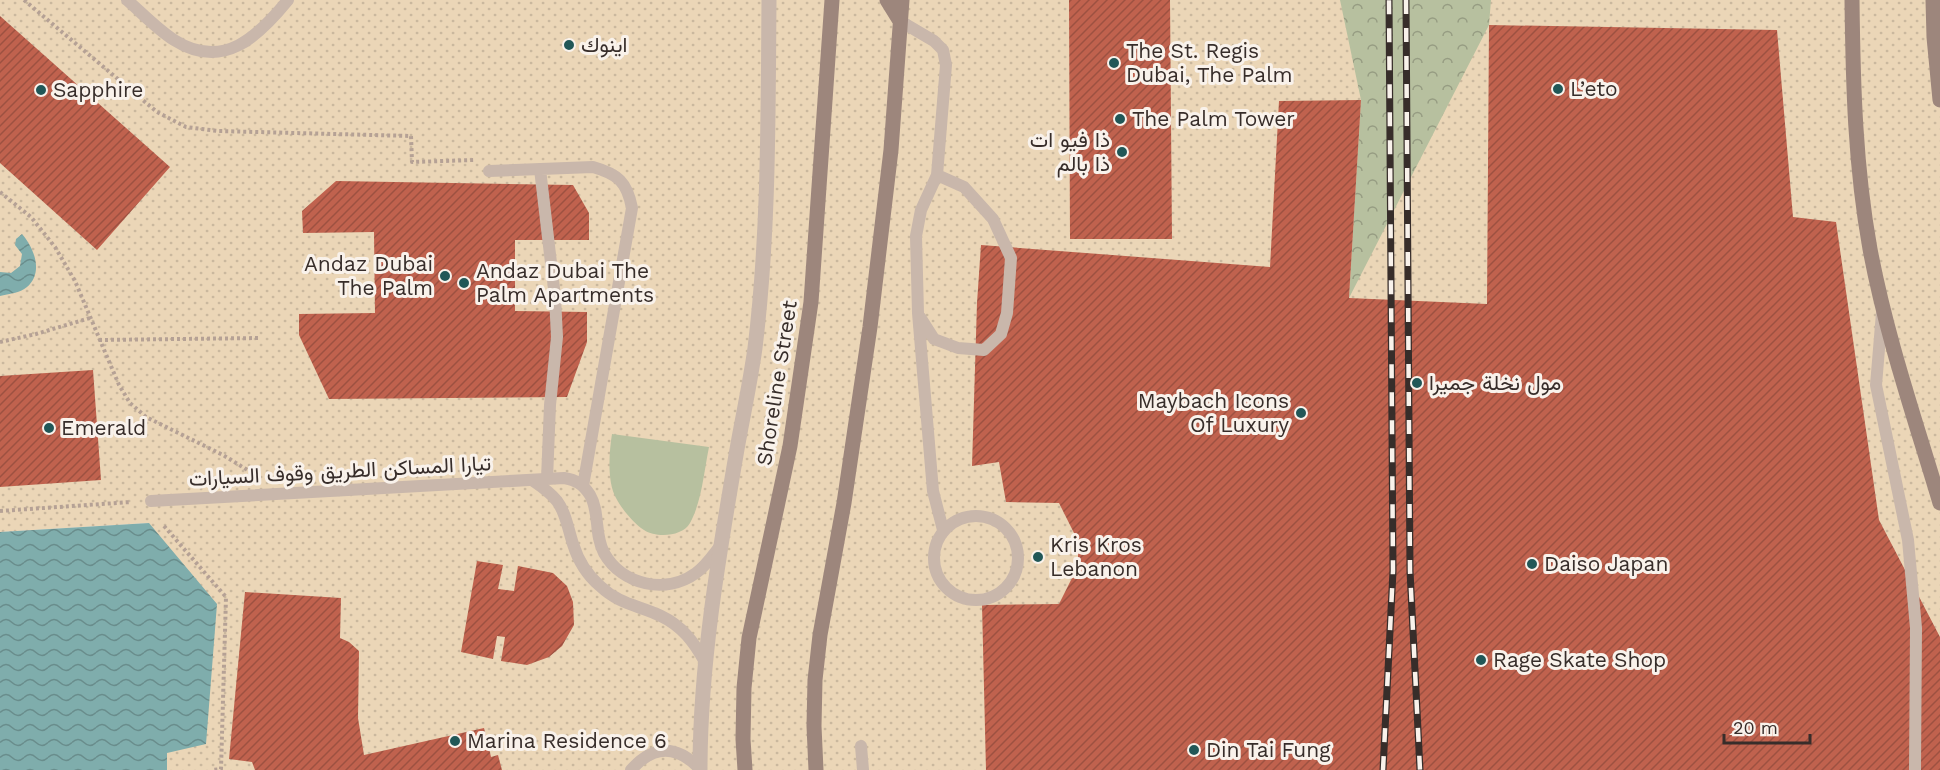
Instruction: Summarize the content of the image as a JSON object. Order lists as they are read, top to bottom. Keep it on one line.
{"streets":{"main road":["Shoreline Street"],"lane":["تيارا المساكن الطريق وقوف السيارات"]},"places":["اينوك","The St. Regis Dubai, The Palm","L’eto","Sapphire","The Palm Tower","ذا فيو ات ذا بالم","Andaz Dubai The Palm","Andaz Dubai The Palm Apartments","مول نخلة جميرا","Maybach Icons Of Luxury","Emerald","Kris Kros Lebanon","Daiso Japan","Rage Skate Shop","Marina Residence 6","Din Tai Fung"],"scale_bar":"20 m"}
